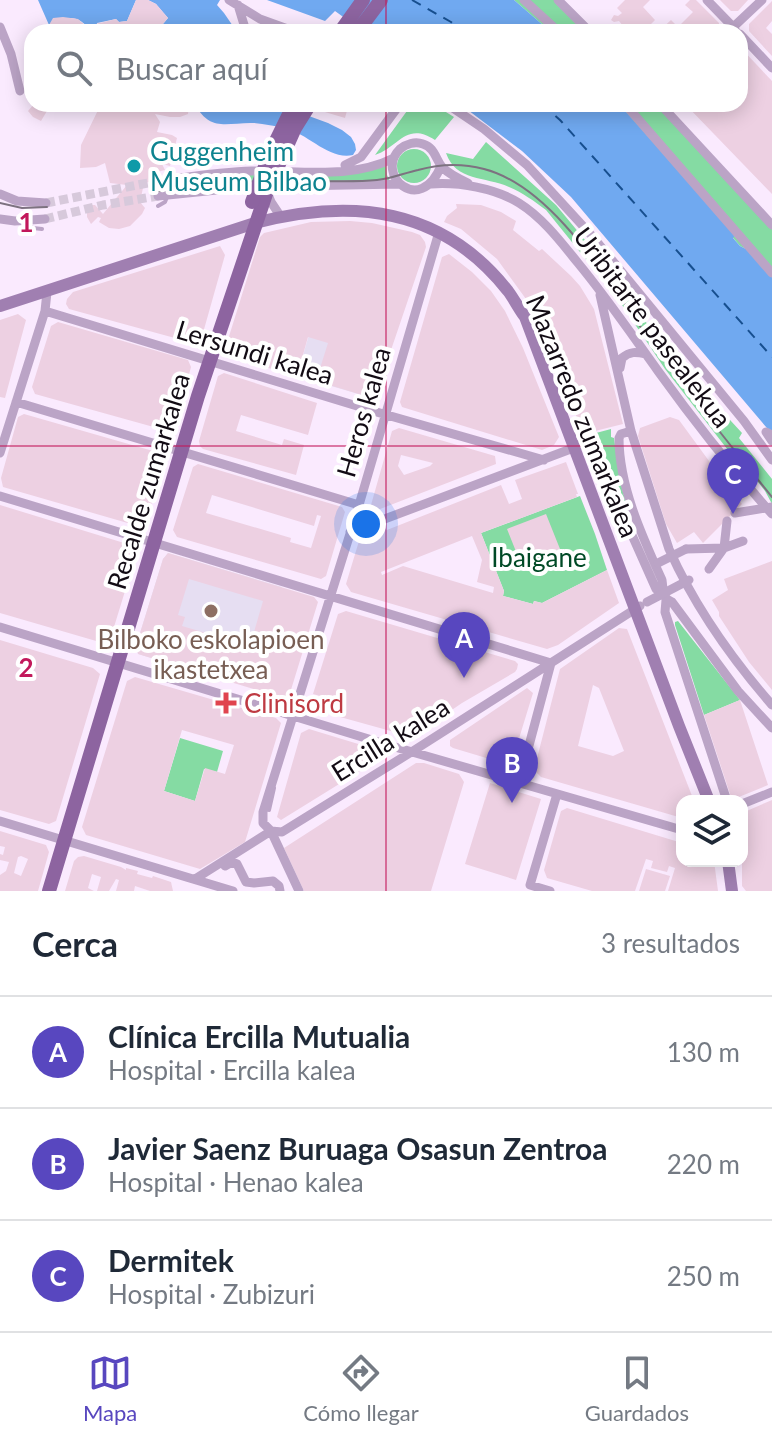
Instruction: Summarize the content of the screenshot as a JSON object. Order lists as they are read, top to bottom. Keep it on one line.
{"streets":{"main road":["Mazarredo zumarkalea","Recalde zumarkalea"],"street":["Uribitarte pasealekua","Lersundi kalea","Heros kalea","Ercilla kalea"]},"crossings":[["Lersundi kalea","Heros kalea"],["Lersundi kalea","Recalde zumarkalea"],["Heros kalea","Mazarredo zumarkalea"],["Heros kalea","Ercilla kalea"],["Mazarredo zumarkalea","Recalde zumarkalea"],["Mazarredo zumarkalea","Ercilla kalea"]],"parks":["Ibaigane"],"places":{"other":["Guggenheim Museum Bilbao","Bilboko eskolapioen ikastetxea"],"health":["Clinisord"]},"page":{"search":"Buscar aquí","pins":["C","A","B"],"heading":["Cerca","3 resultados"],"list":[{"mark":"A","name":"Clínica Ercilla Mutualia","note":"Hospital · Ercilla kalea","value":"130 m"},{"mark":"B","name":"Javier Saenz Buruaga Osasun Zentroa","note":"Hospital · Henao kalea","value":"220 m"},{"mark":"C","name":"Dermitek","note":"Hospital · Zubizuri","value":"250 m"}],"nav":["Mapa","Cómo llegar","Guardados"]},"grid":{"rows":["1","2"]}}
